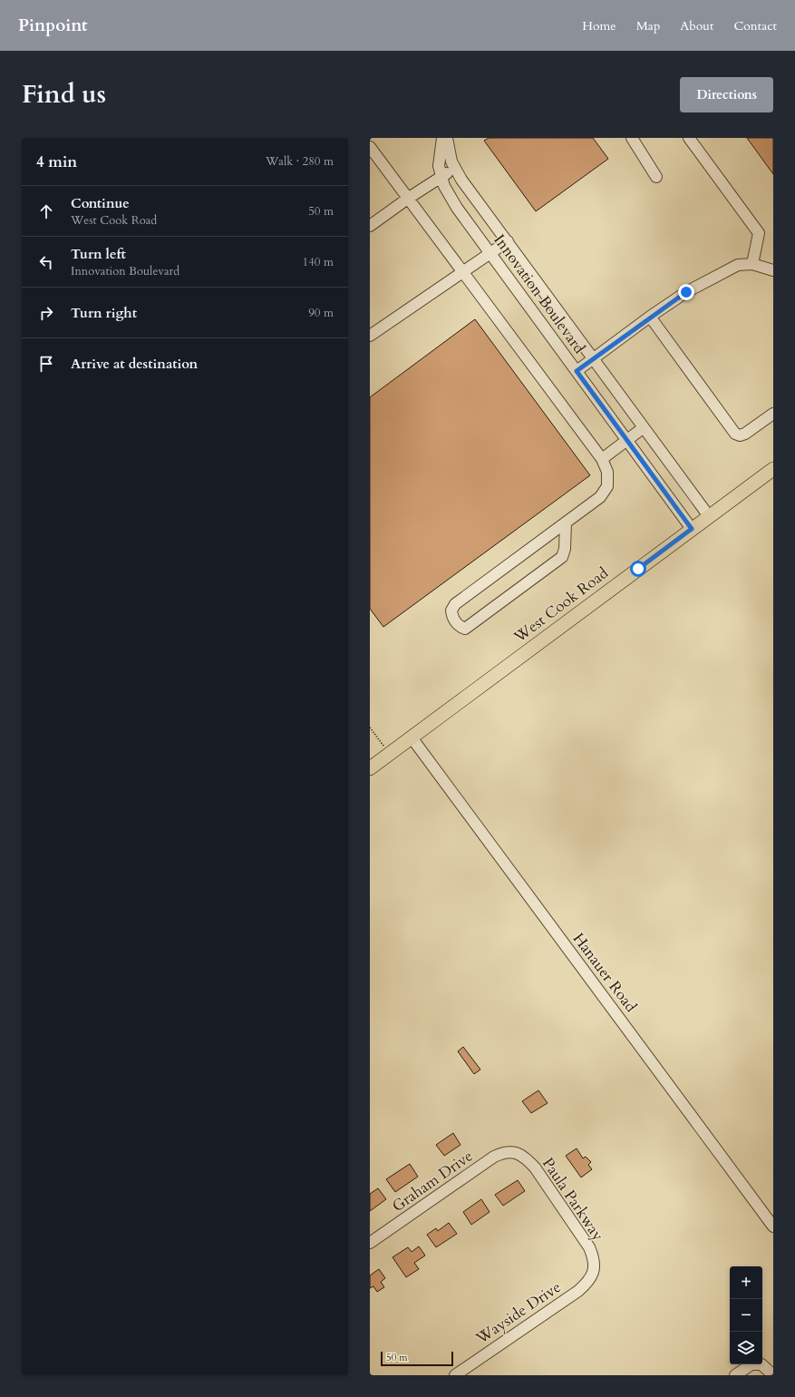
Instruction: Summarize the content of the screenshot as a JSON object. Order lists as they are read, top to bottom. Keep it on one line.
{"streets":{"main road":["West Cook Road"],"street":["Innovation Boulevard","Hanauer Road","Graham Drive","Paula Parkway","Wayside Drive"]},"crossings":[["Innovation Boulevard","West Cook Road"],["West Cook Road","Hanauer Road"],["Graham Drive","Paula Parkway"],["Paula Parkway","Wayside Drive"]],"scale_bar":"50 m","page":{"header":"Pinpoint","nav":["Home","Map","About","Contact"],"title":"Find us","buttons":"Directions","heading":["4 min","Walk · 280 m"],"list":[["Continue","West Cook Road","50 m"],["Turn left","Innovation Boulevard","140 m"],["Turn right","90 m"],"Arrive at destination"],"map_buttons":["+","−"],"scale":"50 m"}}
